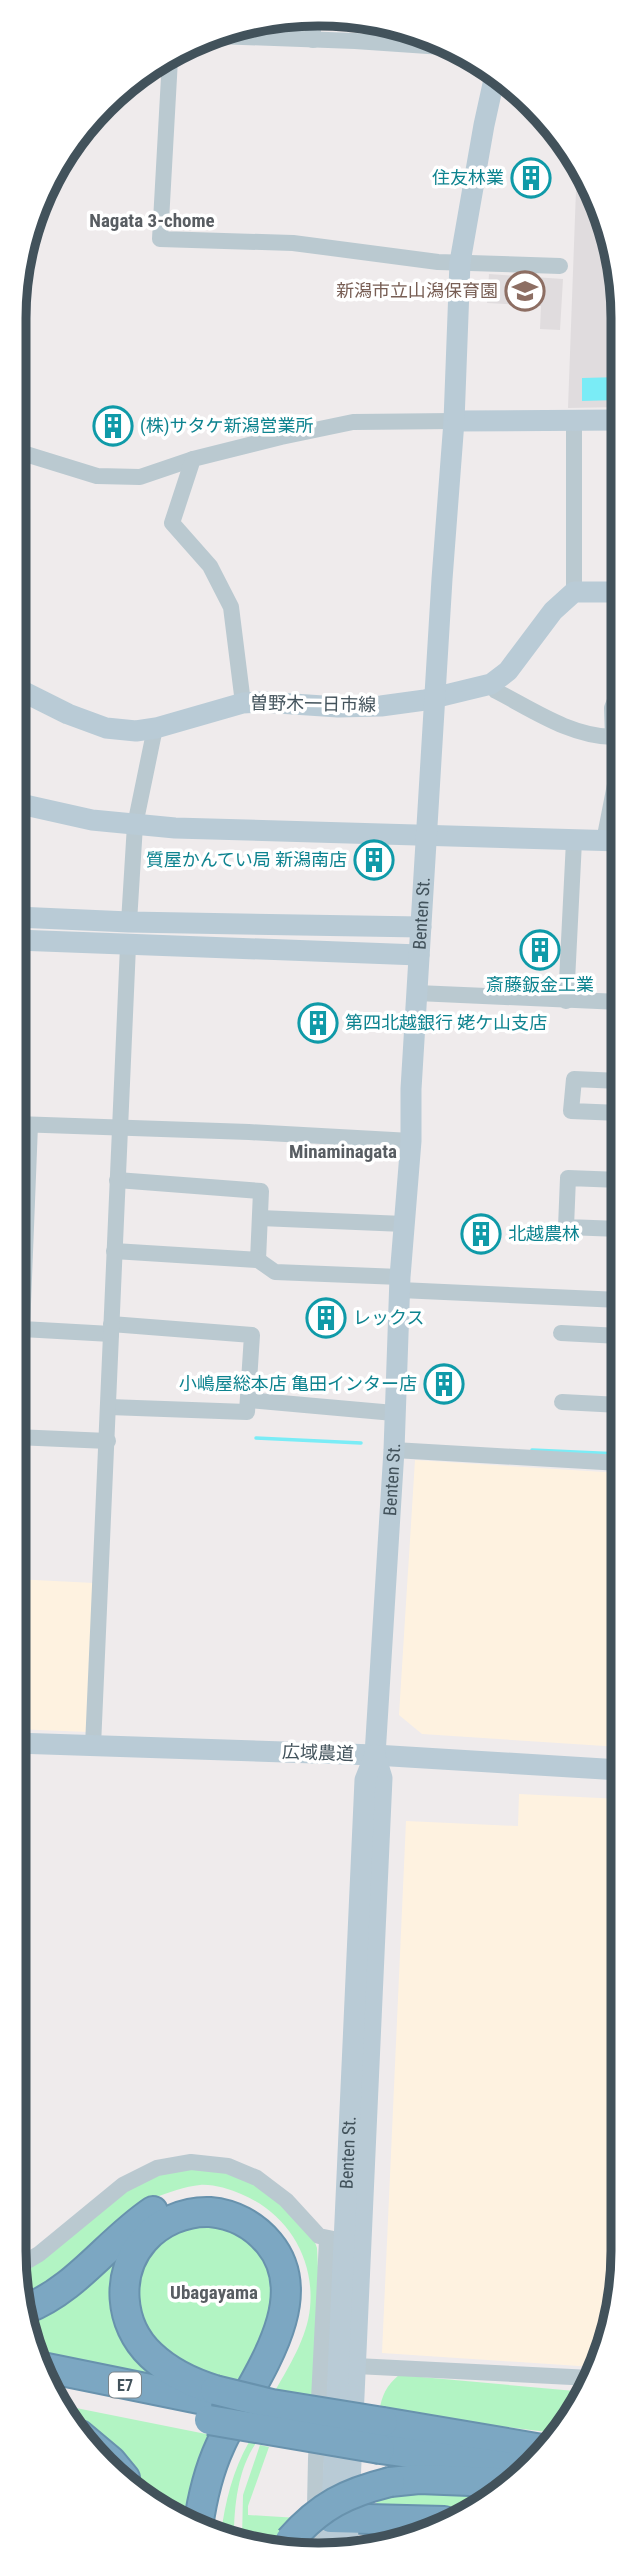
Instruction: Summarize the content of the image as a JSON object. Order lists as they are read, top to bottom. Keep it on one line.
{"streets":{"highway":["E7"],"street":["曽野木一日市線","Benten St.","広域農道"]},"crossings":[["曽野木一日市線","Benten St."],["Benten St.","広域農道"]],"districts":["Nagata 3-chome","Minaminagata","Ubagayama"],"places":{"building":["住友林業","(株)サタケ新潟営業所","質屋かんてい局 新潟南店","斎藤鈑金工業","第四北越銀行 姥ケ山支店","北越農林","レックス","小嶋屋総本店 亀田インター店"],"school or university":["新潟市立山潟保育園"]}}
